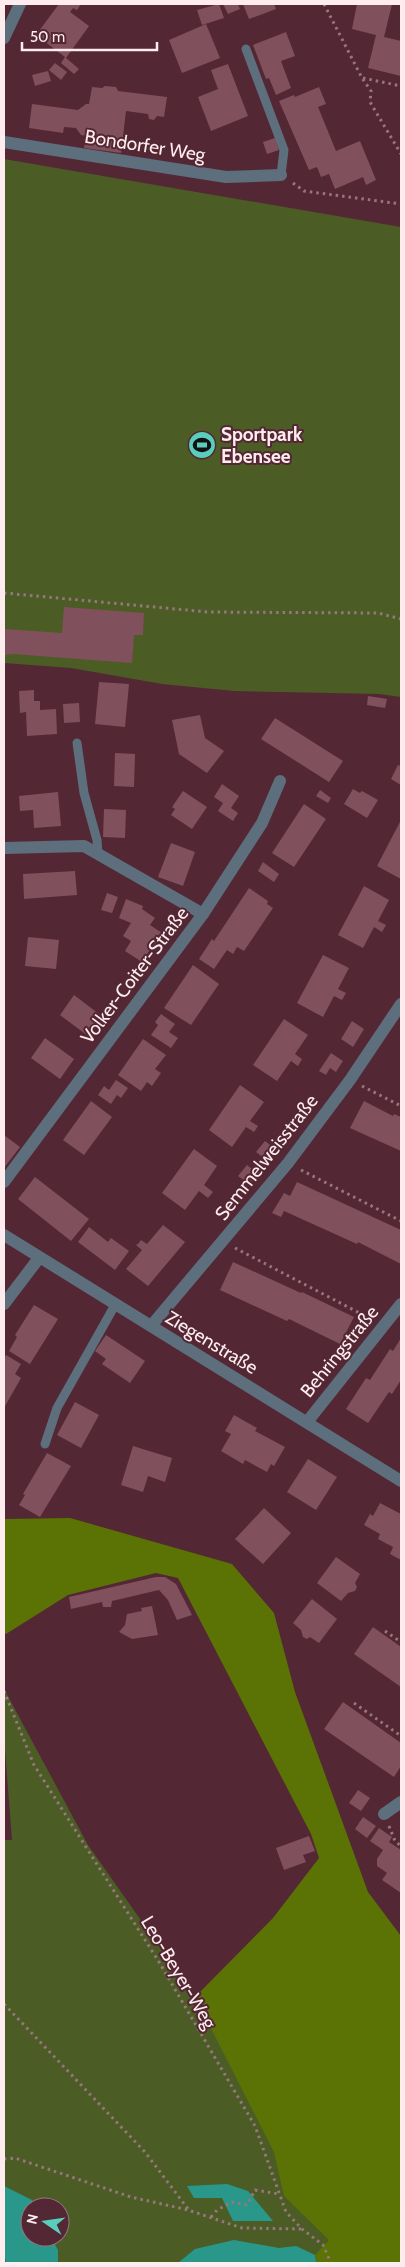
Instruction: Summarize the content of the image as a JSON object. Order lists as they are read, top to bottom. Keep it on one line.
{"streets":{"street":["Bondorfer Weg","Volker-Coiter-Straße","Semmelweisstraße","Ziegenstraße","Behringstraße"],"path":["Leo-Beyer-Weg"]},"crossings":[["Semmelweisstraße","Ziegenstraße"],["Ziegenstraße","Behringstraße"]],"places":{"sports":["Sportpark Ebensee"]},"scale_bar":"50 m","north":"left"}
